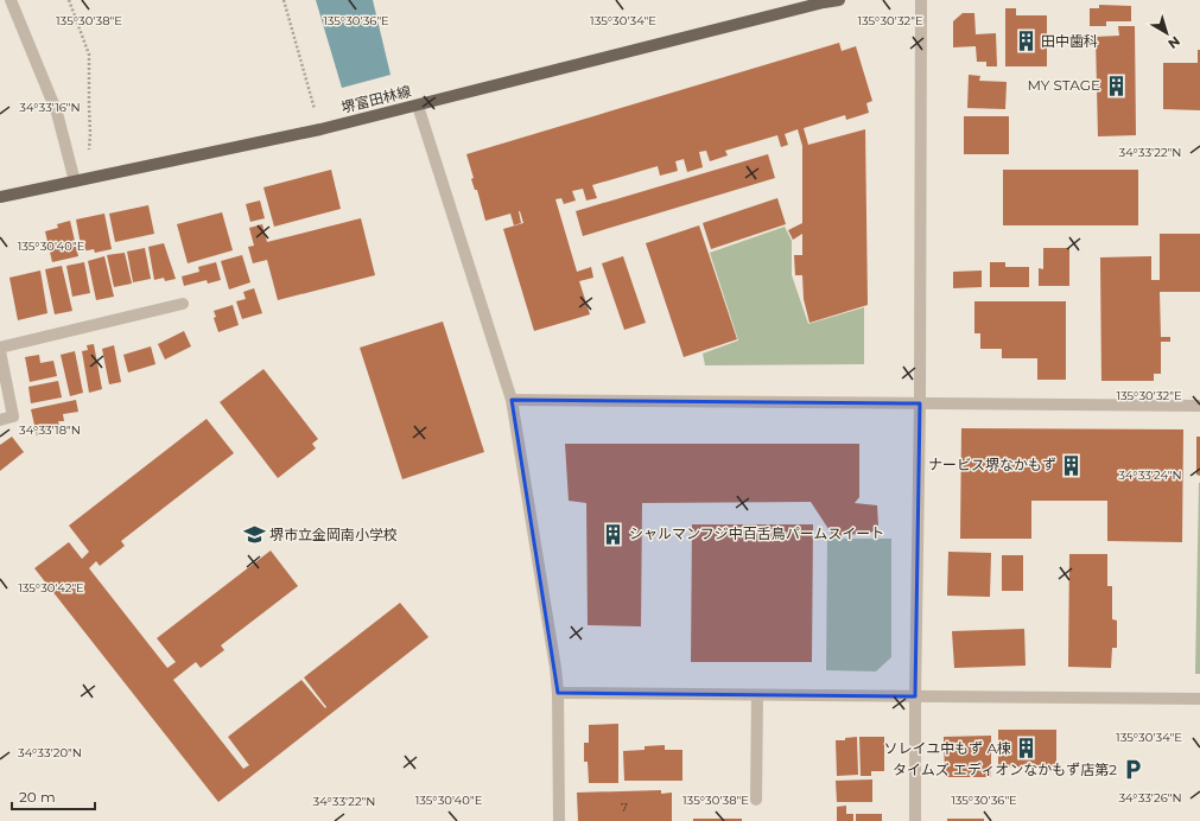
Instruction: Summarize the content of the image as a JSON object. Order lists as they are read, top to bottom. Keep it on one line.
{"streets":{"main road":["堺富田林線"]},"places":{"building":["田中歯科","MY STAGE","ナービス堺なかもず","シャルマンフジ中百舌鳥パームスイート","ソレイユ中もず A棟"],"school or university":["堺市立金岡南小学校"],"parking":["タイムズ エディオンなかもず店第2"]},"house_numbers":["7"],"scale_bar":"20 m","north":"bottom right","coordinates":["135°30'38\"E","135°30'36\"E","135°30'34\"E","135°30'32\"E","34°33'16\"N","34°33'22\"N","135°30'40\"E","34°33'18\"N","34°33'24\"N","135°30'42\"E","34°33'20\"N","34°33'26\"N"]}
